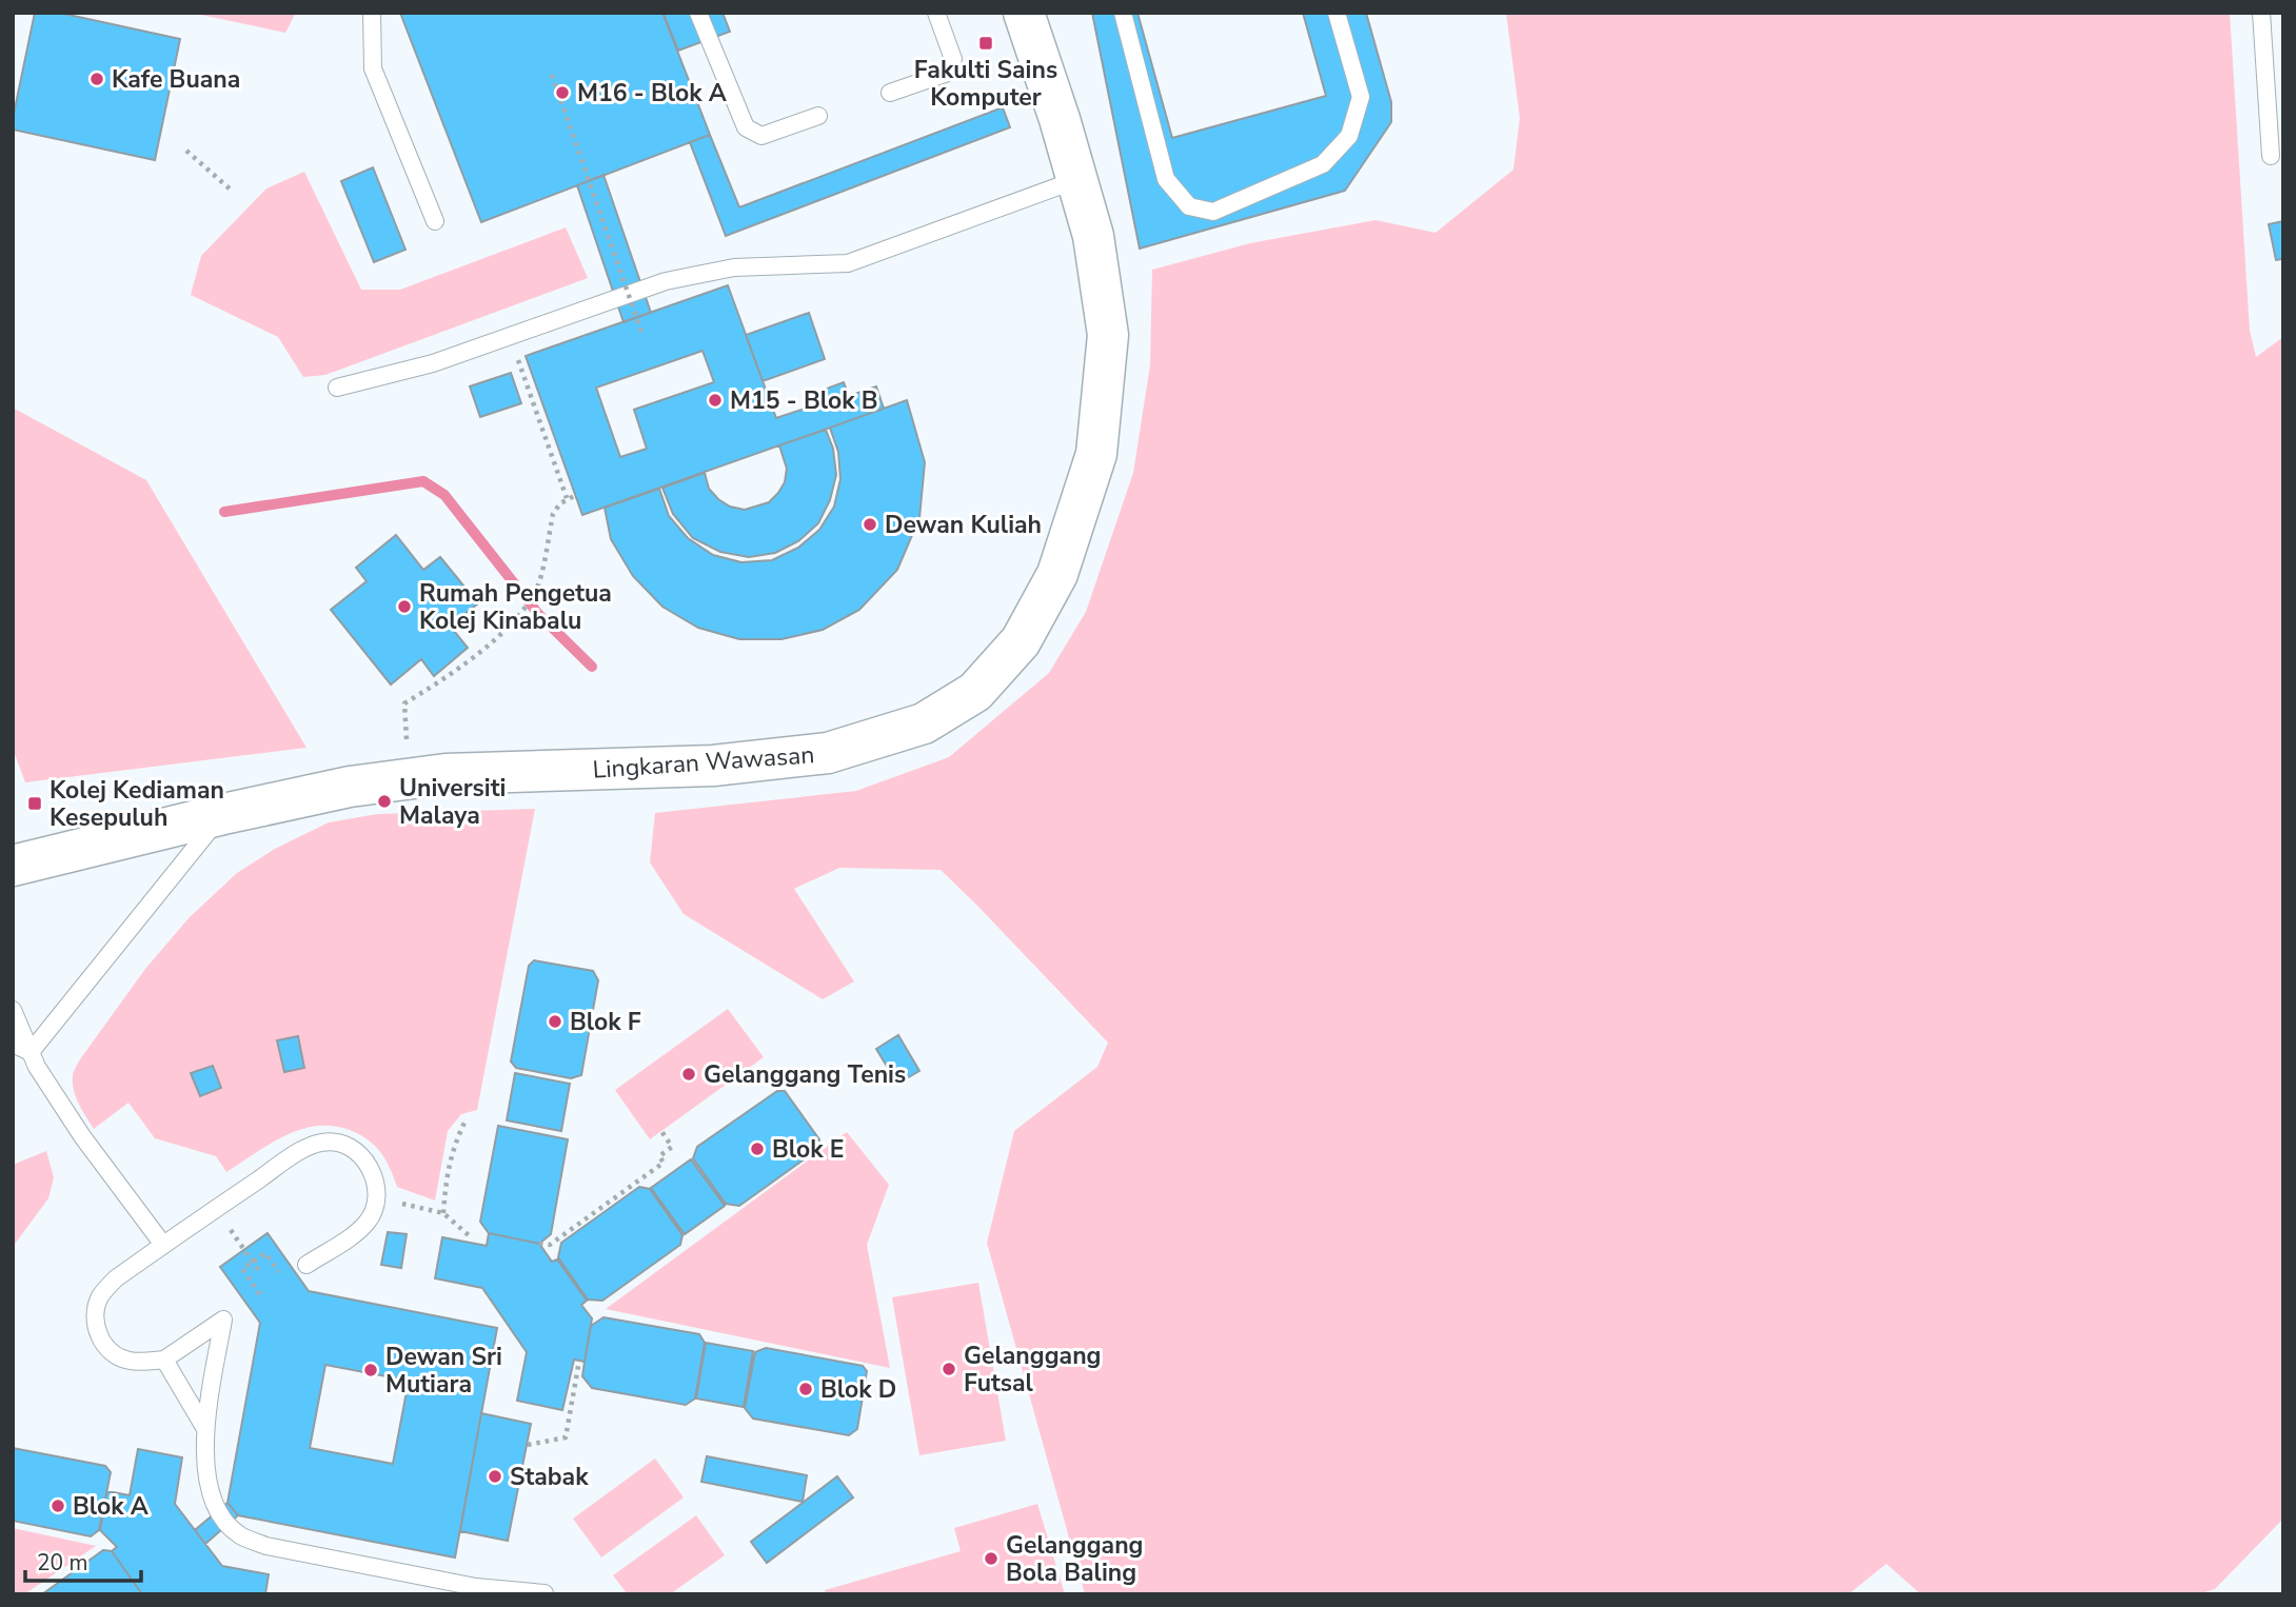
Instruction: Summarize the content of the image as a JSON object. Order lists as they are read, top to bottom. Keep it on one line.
{"streets":{"street":["Lingkaran Wawasan"]},"places":{"transit":["Fakulti Sains Komputer","Kolej Kediaman Kesepuluh"],"other":["Kafe Buana","M16 - Blok A","M15 - Blok B","Dewan Kuliah","Rumah Pengetua Kolej Kinabalu","Universiti Malaya","Blok F","Gelanggang Tenis","Blok E","Gelanggang Futsal","Dewan Sri Mutiara","Blok D","Stabak","Blok A","Gelanggang Bola Baling"]},"scale_bar":"20 m"}
